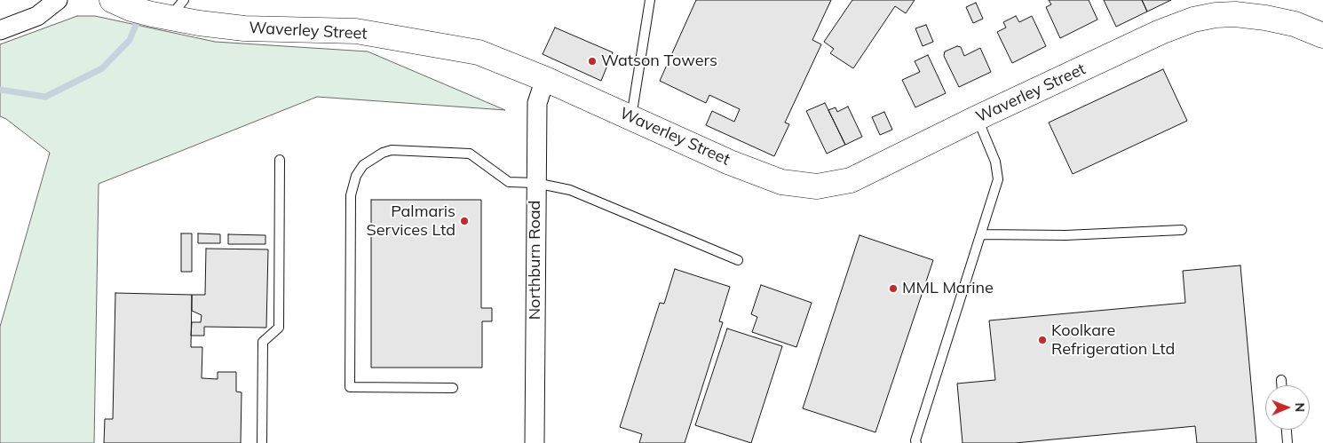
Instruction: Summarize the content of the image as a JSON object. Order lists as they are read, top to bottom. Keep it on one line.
{"streets":{"main road":["Waverley Street"],"street":["Northburn Road"]},"crossings":[["Waverley Street","Northburn Road"]],"places":["Watson Towers","Palmaris Services Ltd","MML Marine","Koolkare Refrigeration Ltd"],"north":"right"}
